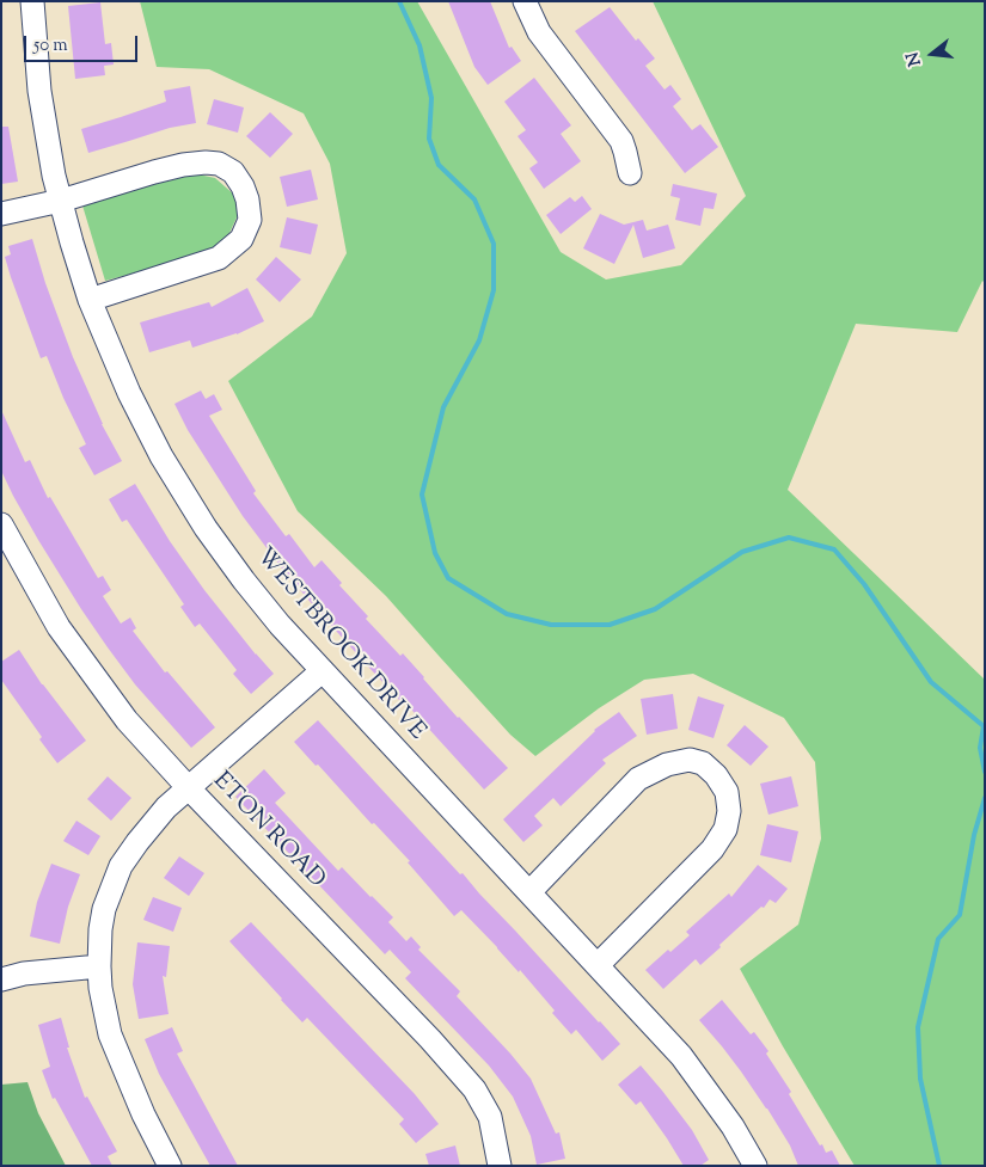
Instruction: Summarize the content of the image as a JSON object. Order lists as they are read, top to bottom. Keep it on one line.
{"streets":{"street":["WESTBROOK DRIVE","ETON ROAD"]},"scale_bar":"50 m","north":"left"}
